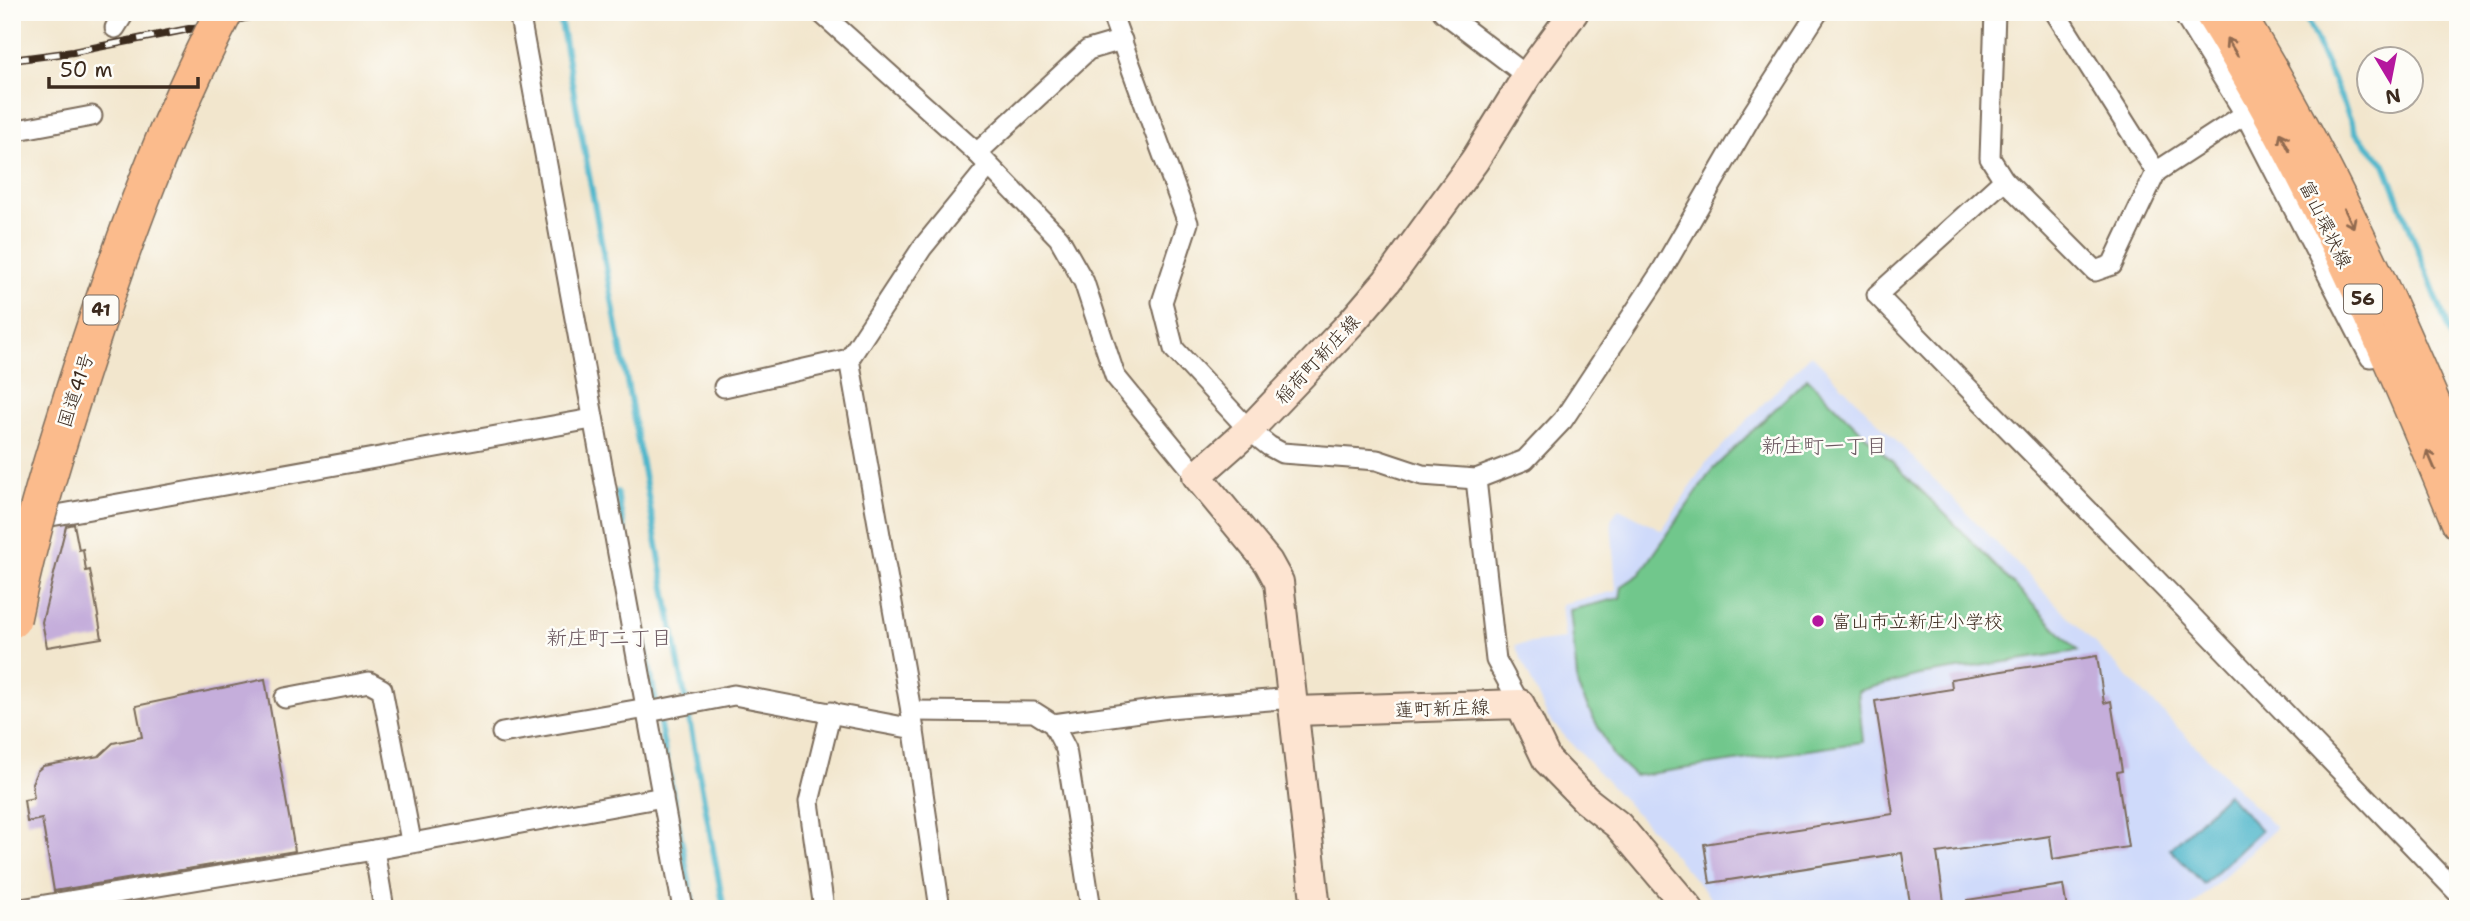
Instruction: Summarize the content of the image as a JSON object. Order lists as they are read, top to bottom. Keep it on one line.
{"streets":{"highway":["41","国道41号"],"main road":["富山環状線","56","稲荷町新庄線","蓮町新庄線"]},"districts":["新庄町一丁目","新庄町二丁目"],"places":["富山市立新庄小学校"],"scale_bar":"50 m","north":"bottom"}
